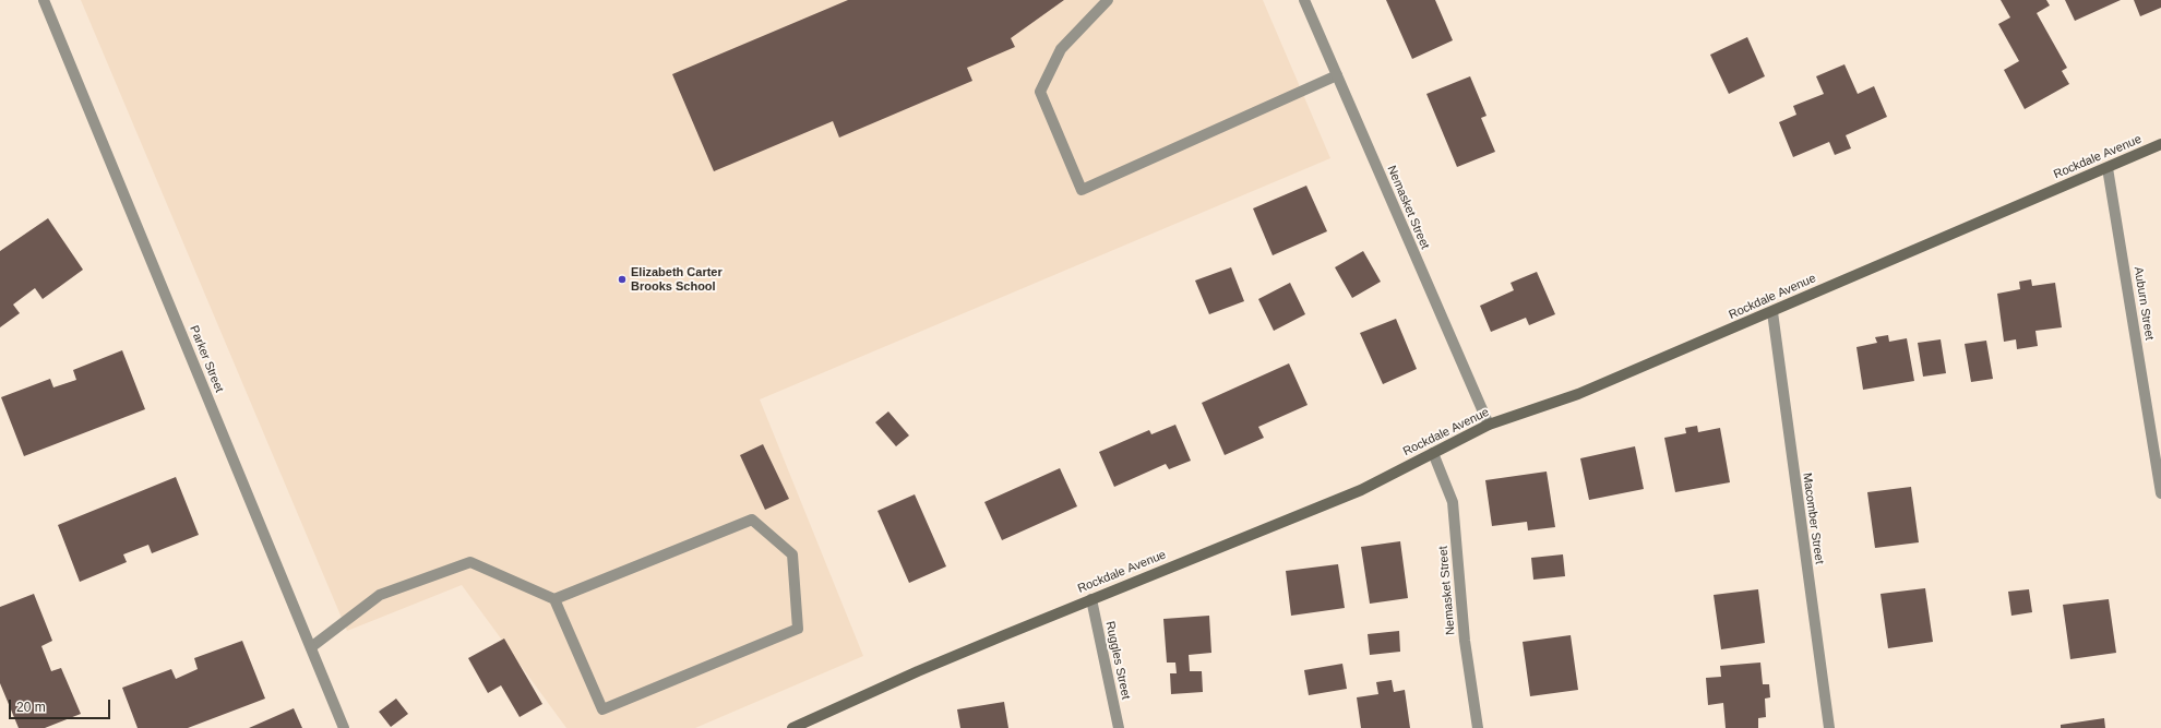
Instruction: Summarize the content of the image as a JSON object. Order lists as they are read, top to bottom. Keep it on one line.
{"streets":{"main road":["Rockdale Avenue"],"street":["Nemasket Street","Auburn Street","Parker Street","Macomber Street","Ruggles Street"]},"crossings":[["Rockdale Avenue","Nemasket Street"],["Rockdale Avenue","Auburn Street"],["Rockdale Avenue","Macomber Street"],["Rockdale Avenue","Ruggles Street"]],"places":["Elizabeth Carter Brooks School"],"scale_bar":"20 m"}
